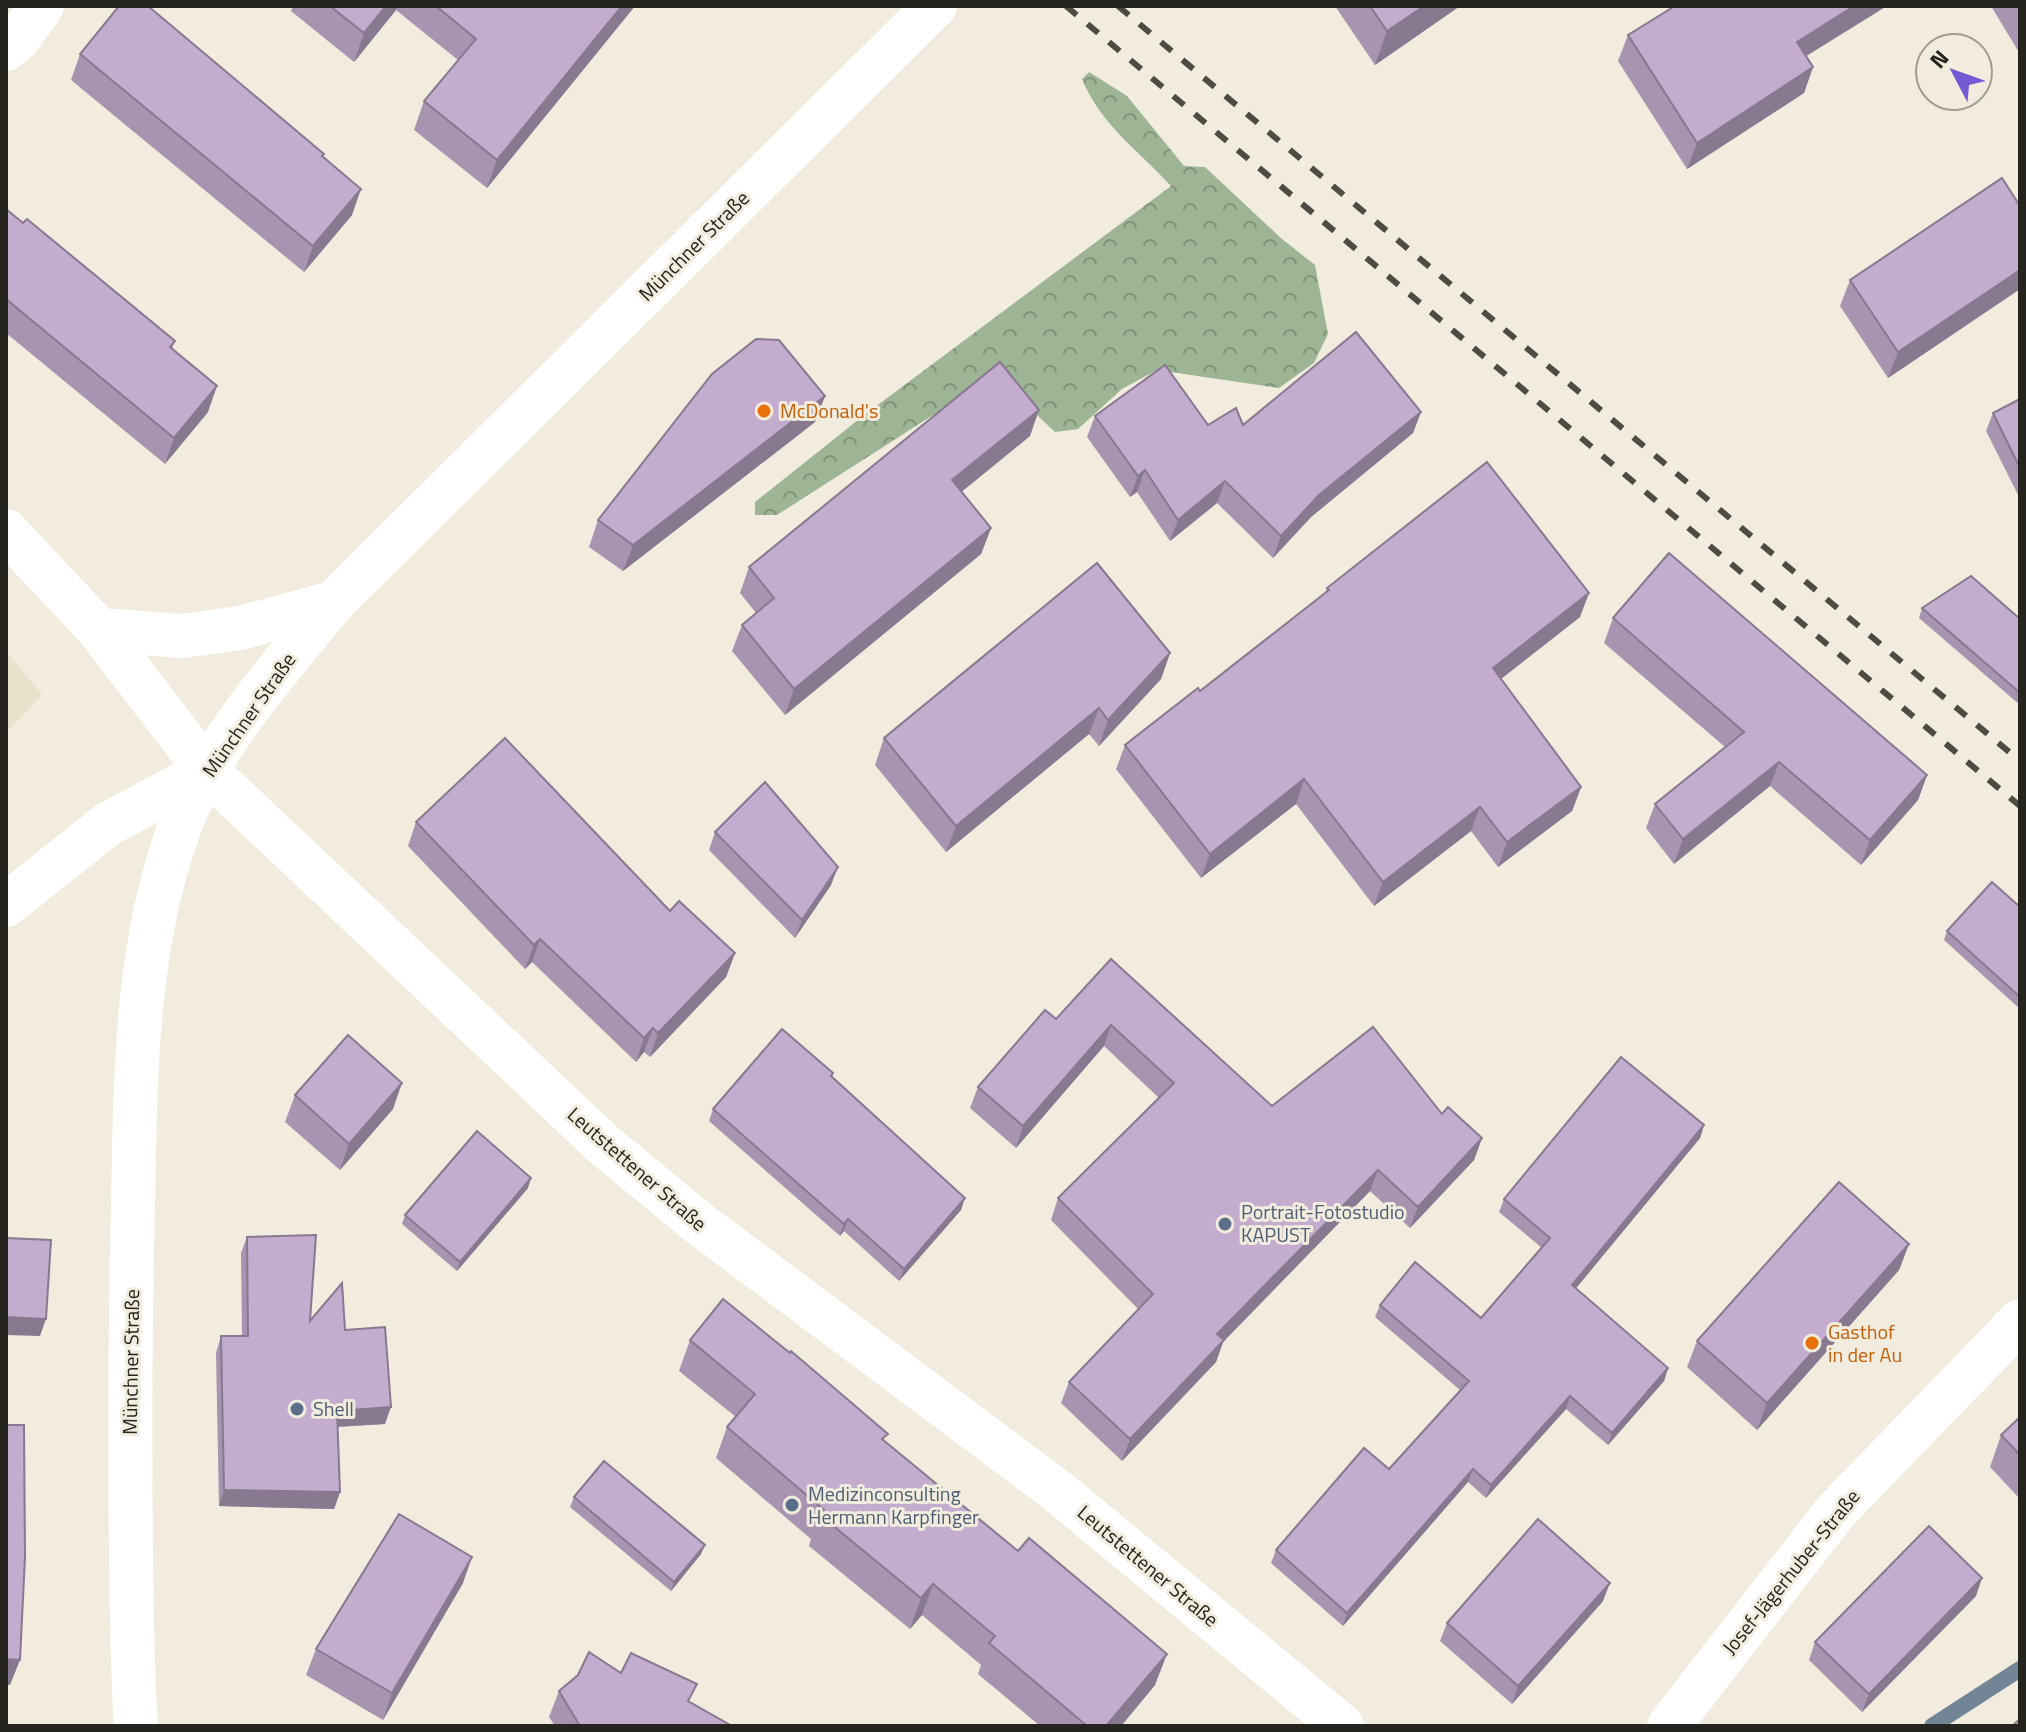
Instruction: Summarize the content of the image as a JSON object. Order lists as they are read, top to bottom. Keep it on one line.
{"streets":{"street":["Münchner Straße","Leutstettener Straße","Josef-Jägerhuber-Straße"]},"crossings":[["Münchner Straße","Leutstettener Straße"]],"places":["McDonald's","Portrait-Fotostudio KAPUST","Gasthof in der Au","Shell","Medizinconsulting Hermann Karpfinger"],"north":"top left"}
